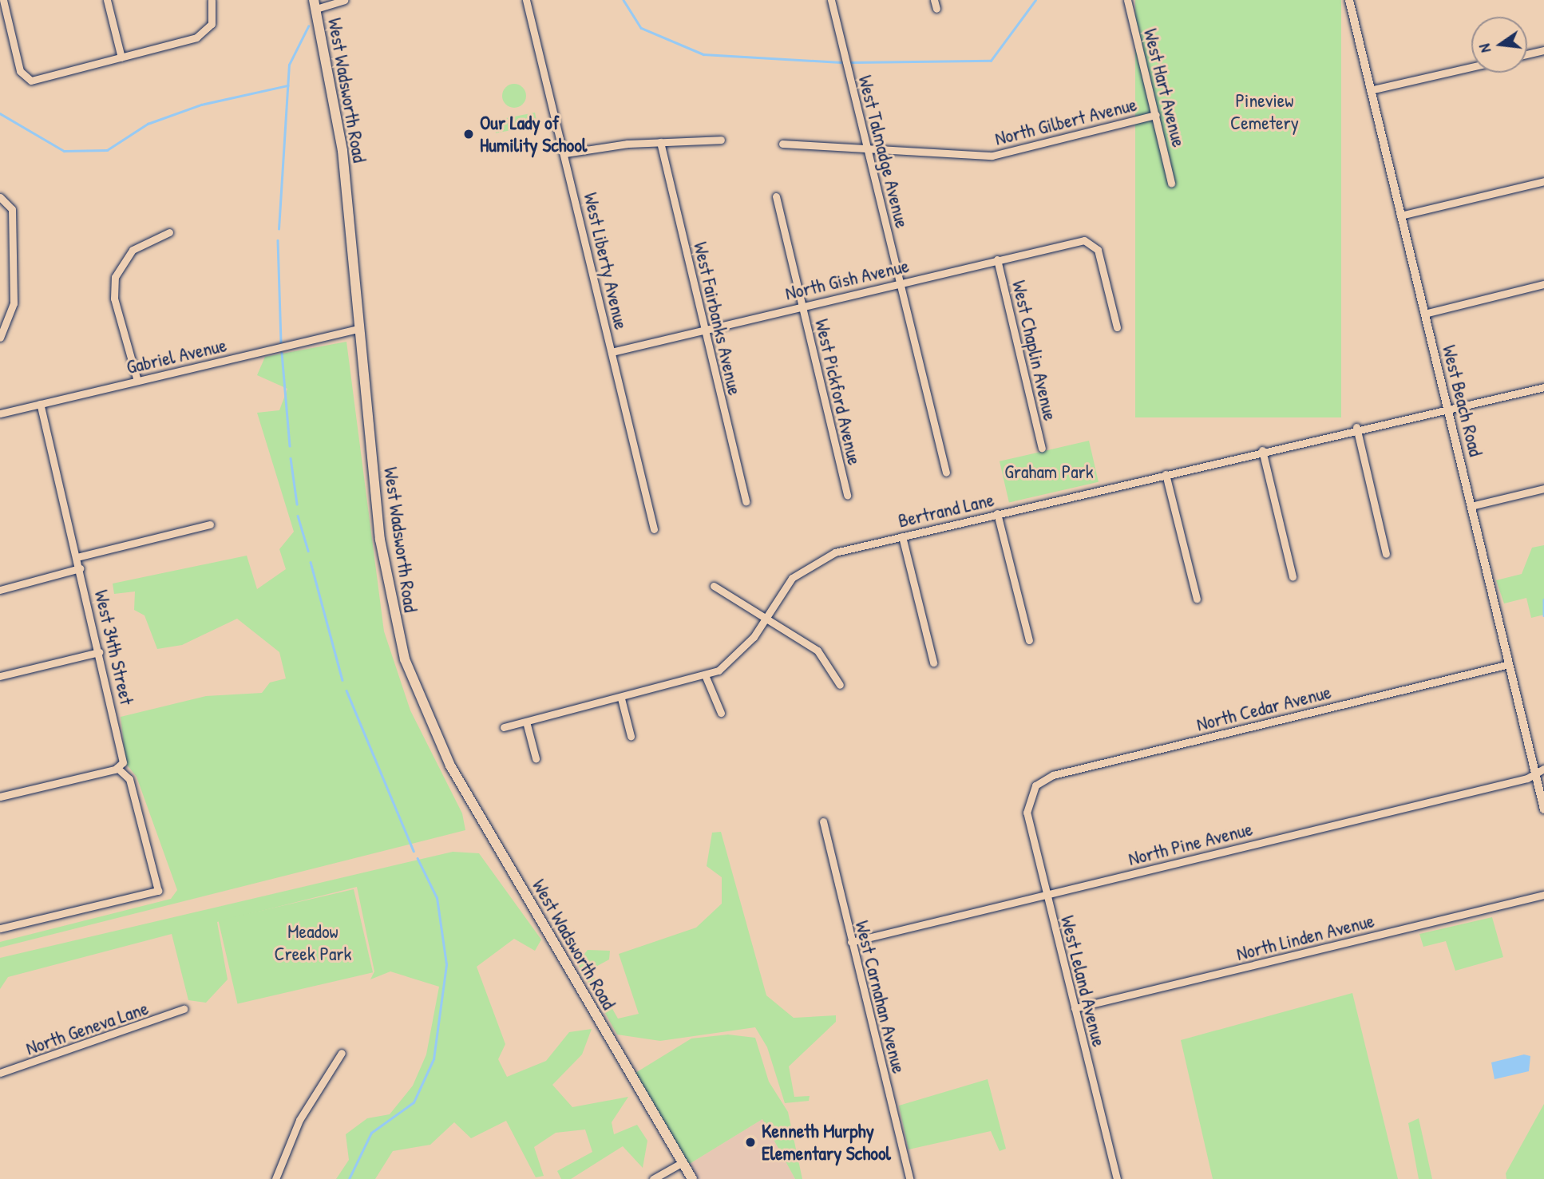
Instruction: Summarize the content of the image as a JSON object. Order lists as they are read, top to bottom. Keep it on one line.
{"streets":{"main road":["West Wadsworth Road"],"street":["West Hart Avenue","North Gilbert Avenue","West Talmadge Avenue","West Liberty Avenue","North Gish Avenue","West Fairbanks Avenue","West Chaplin Avenue","Gabriel Avenue","West Pickford Avenue","West Beach Road","Bertrand Lane","West 34th Street","North Cedar Avenue","North Pine Avenue","North Linden Avenue","West Leland Avenue","West Carnahan Avenue","North Geneva Lane"]},"crossings":[["West Hart Avenue","North Gilbert Avenue"],["West Wadsworth Road","Gabriel Avenue"],["North Gilbert Avenue","West Talmadge Avenue"],["West Talmadge Avenue","North Gish Avenue"],["West Liberty Avenue","North Gish Avenue"],["North Gish Avenue","West Fairbanks Avenue"],["North Gish Avenue","West Chaplin Avenue"],["North Gish Avenue","West Pickford Avenue"],["Gabriel Avenue","West 34th Street"],["West Beach Road","Bertrand Lane"],["West Beach Road","North Cedar Avenue"],["West Beach Road","North Pine Avenue"],["North Cedar Avenue","West Leland Avenue"],["North Pine Avenue","West Leland Avenue"],["North Pine Avenue","West Carnahan Avenue"],["North Linden Avenue","West Leland Avenue"]],"parks":["Pineview Cemetery","Graham Park","Meadow Creek Park"],"places":["Our Lady of Humility School","Kenneth Murphy Elementary School"],"north":"left"}
